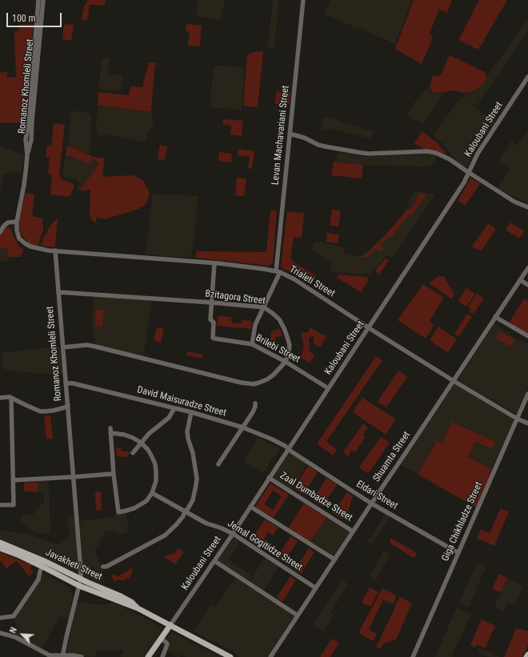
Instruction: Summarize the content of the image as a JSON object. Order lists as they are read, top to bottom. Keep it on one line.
{"streets":{"main road":["Javakheti Street"],"street":["Romanoz Khomleli Street","Kaloubani Street","Levan Machavariani Street","Trialeti Street","Bzitagora Street","Brilebi Street","David Maisuradze Street","Shuamta Street","Eldari Street","Zaal Dumbadze Street","Giga Chikhladze Street","Jemal Gogitidze Street"]},"crossings":[["Romanoz Khomleli Street","Trialeti Street"],["Romanoz Khomleli Street","Bzitagora Street"],["Romanoz Khomleli Street","David Maisuradze Street"],["Romanoz Khomleli Street","Javakheti Street"],["Kaloubani Street","Trialeti Street"],["Kaloubani Street","Brilebi Street"],["Kaloubani Street","David Maisuradze Street"],["Kaloubani Street","Eldari Street"],["Kaloubani Street","Zaal Dumbadze Street"],["Kaloubani Street","Jemal Gogitidze Street"],["Kaloubani Street","Javakheti Street"],["Levan Machavariani Street","Trialeti Street"],["Levan Machavariani Street","Bzitagora Street"],["Levan Machavariani Street","Brilebi Street"],["Trialeti Street","Brilebi Street"],["Trialeti Street","Shuamta Street"],["Trialeti Street","Giga Chikhladze Street"],["Bzitagora Street","Brilebi Street"],["David Maisuradze Street","Eldari Street"],["Shuamta Street","Eldari Street"],["Shuamta Street","Zaal Dumbadze Street"],["Shuamta Street","Jemal Gogitidze Street"],["Eldari Street","Giga Chikhladze Street"]],"scale_bar":"100 m","north":"top left"}
